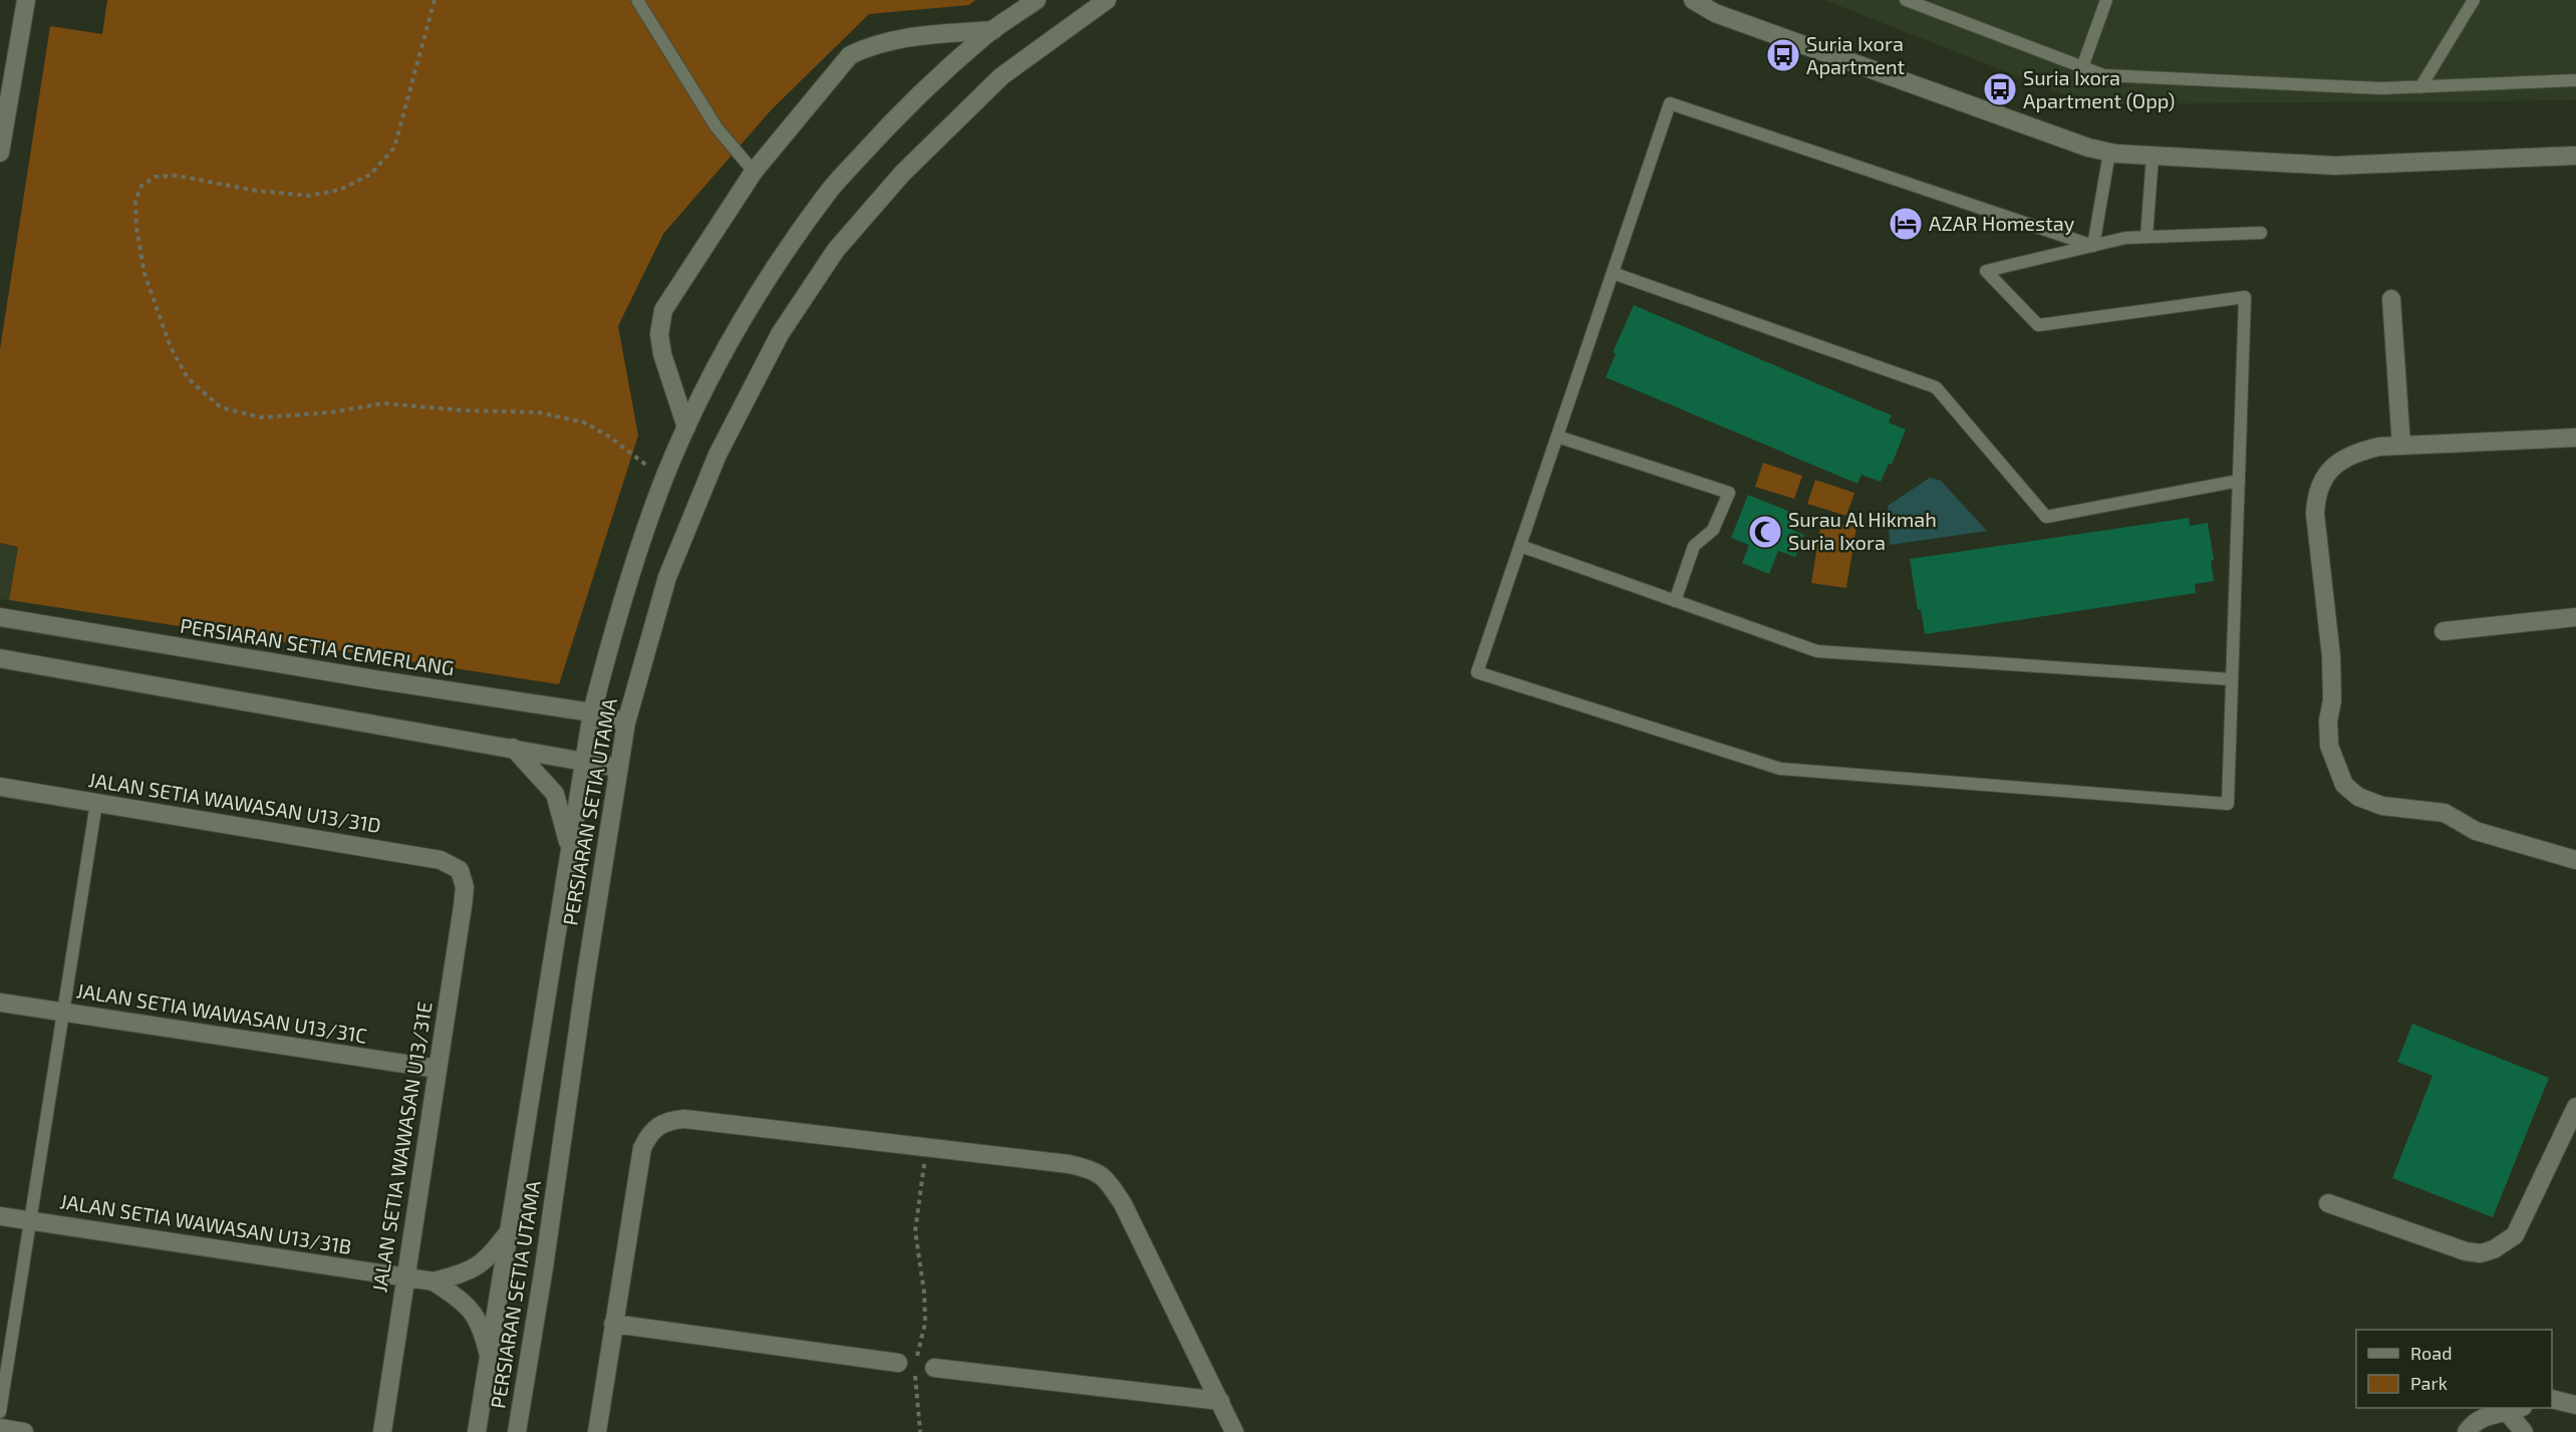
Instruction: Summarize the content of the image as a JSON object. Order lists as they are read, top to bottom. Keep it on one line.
{"streets":{"street":["PERSIARAN SETIA CEMERLANG","JALAN SETIA WAWASAN U13/31D","PERSIARAN SETIA UTAMA","JALAN SETIA WAWASAN U13/31C","JALAN SETIA WAWASAN U13/31E","JALAN SETIA WAWASAN U13/31B"]},"crossings":[["PERSIARAN SETIA CEMERLANG","PERSIARAN SETIA UTAMA"],["JALAN SETIA WAWASAN U13/31D","JALAN SETIA WAWASAN U13/31E"],["JALAN SETIA WAWASAN U13/31C","JALAN SETIA WAWASAN U13/31E"],["JALAN SETIA WAWASAN U13/31E","JALAN SETIA WAWASAN U13/31B"]],"places":{"bus stop":["Suria Ixora Apartment","Suria Ixora Apartment (Opp)"],"hotel":["AZAR Homestay"],"mosque":["Surau Al Hikmah Suria Ixora"]},"legend":["Road","Park"]}
